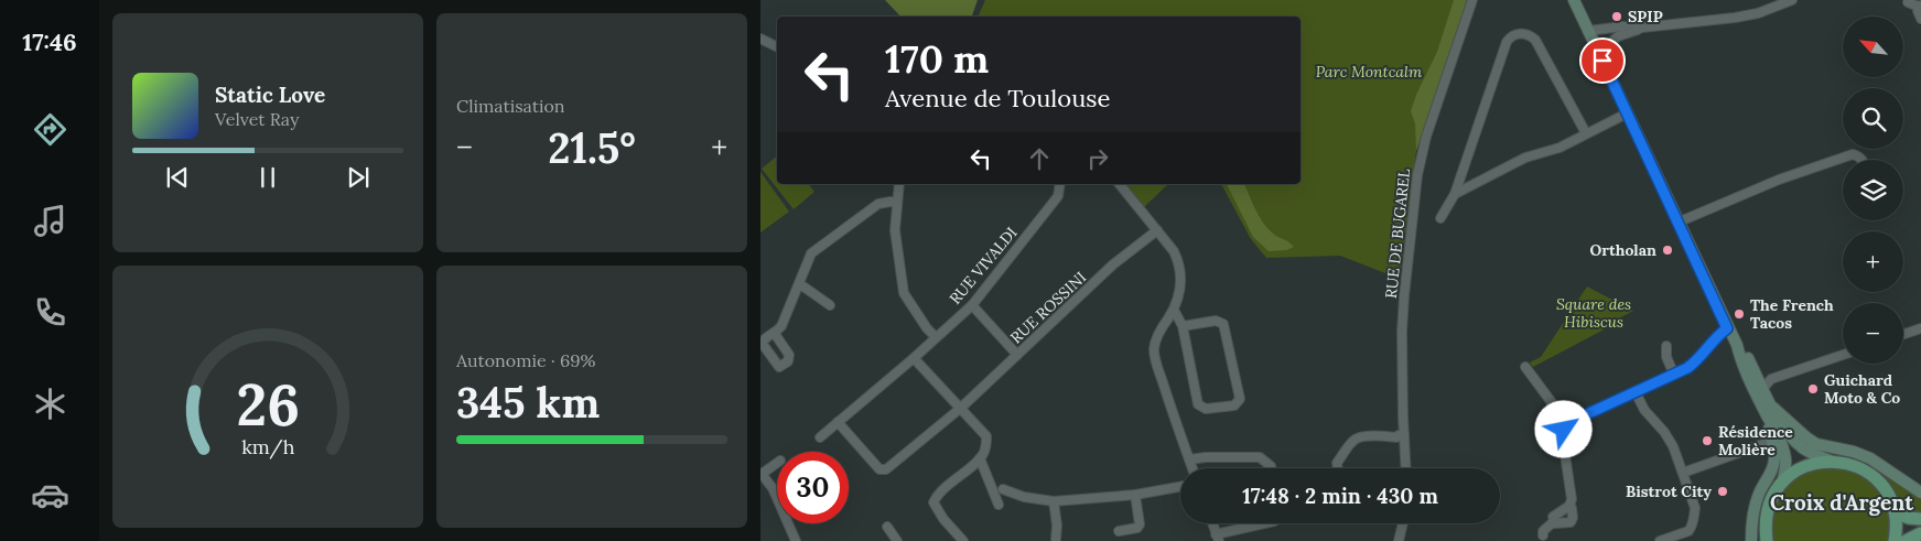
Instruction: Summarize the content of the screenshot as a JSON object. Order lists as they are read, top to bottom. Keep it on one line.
{"streets":{"street":["RUE DE BUGAREL","RUE VIVALDI","RUE ROSSINI"]},"crossings":[["RUE VIVALDI","RUE ROSSINI"]],"districts":["Croix d'Argent"],"parks":["Parc Montcalm","Square des Hibiscus"],"places":["SPIP","Ortholan","The French Tacos","Guichard Moto & Co","Résidence Molière","Bistrot City"],"north":"top left","page":{"tabs":"17:46","tile":["Climatisation",["Autonomie · 69%","345 km"]],"map_buttons":["+","−"],"turn":["170 m","Avenue de Toulouse"],"song":["Static Love","Velvet Ray"],"heat":["−","21.5°","+"],"limit":"30","trip":"17:48 · 2 min · 430 m","gauge":["26","km/h"]}}
